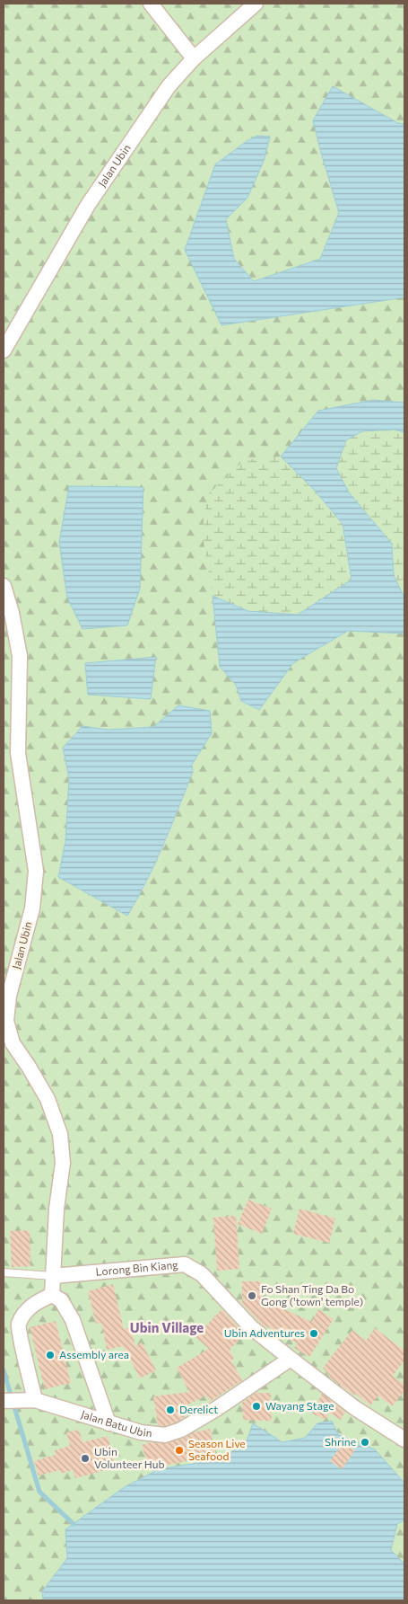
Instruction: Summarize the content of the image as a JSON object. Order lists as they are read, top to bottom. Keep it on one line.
{"streets":{"street":["Jalan Ubin","Lorong Bin Kiang","Jalan Batu Ubin"]},"crossings":[["Jalan Ubin","Lorong Bin Kiang"],["Lorong Bin Kiang","Jalan Batu Ubin"]],"districts":["Ubin Village"],"places":["Fo Shan Ting Da Bo Gong ('town' temple)","Ubin Adventures","Assembly area","Wayang Stage","Derelict","Shrine","Season Live Seafood","Ubin Volunteer Hub"]}
